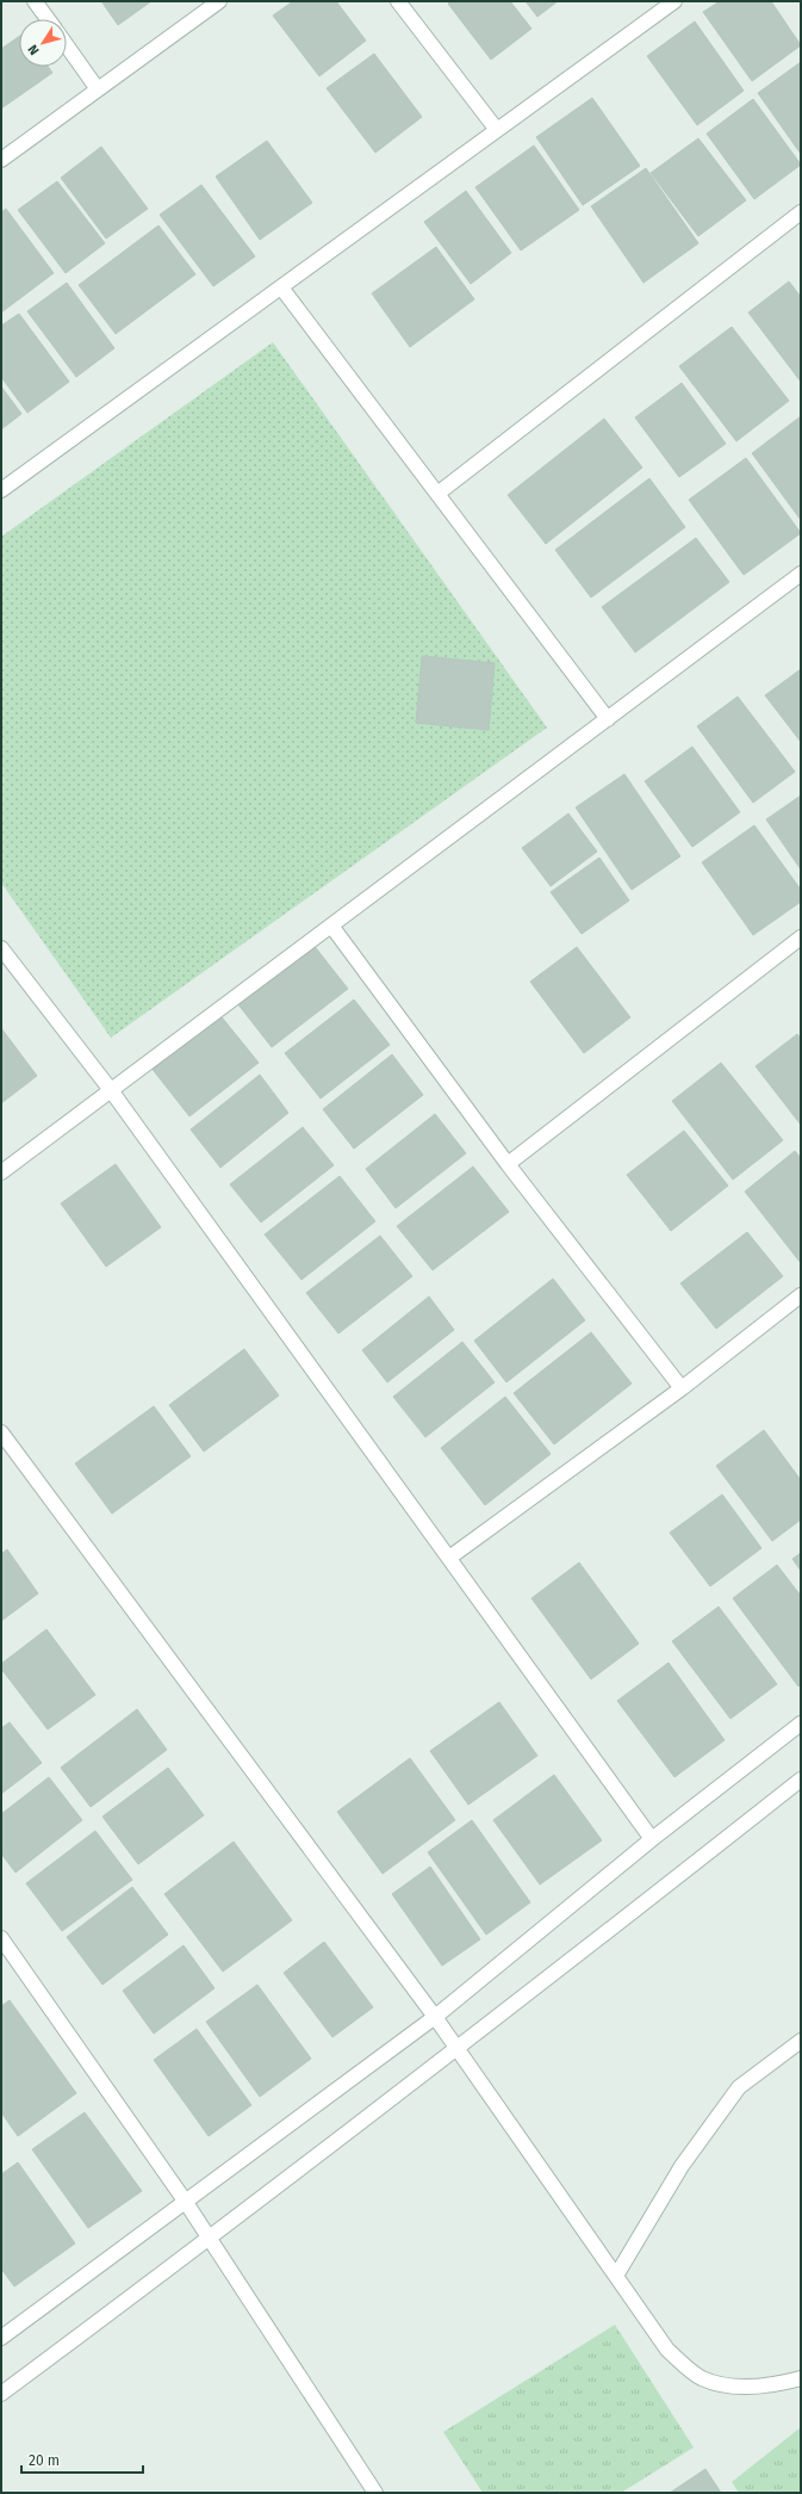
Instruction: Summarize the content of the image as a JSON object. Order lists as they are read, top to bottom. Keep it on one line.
{"scale_bar":"20 m","north":"bottom left"}
